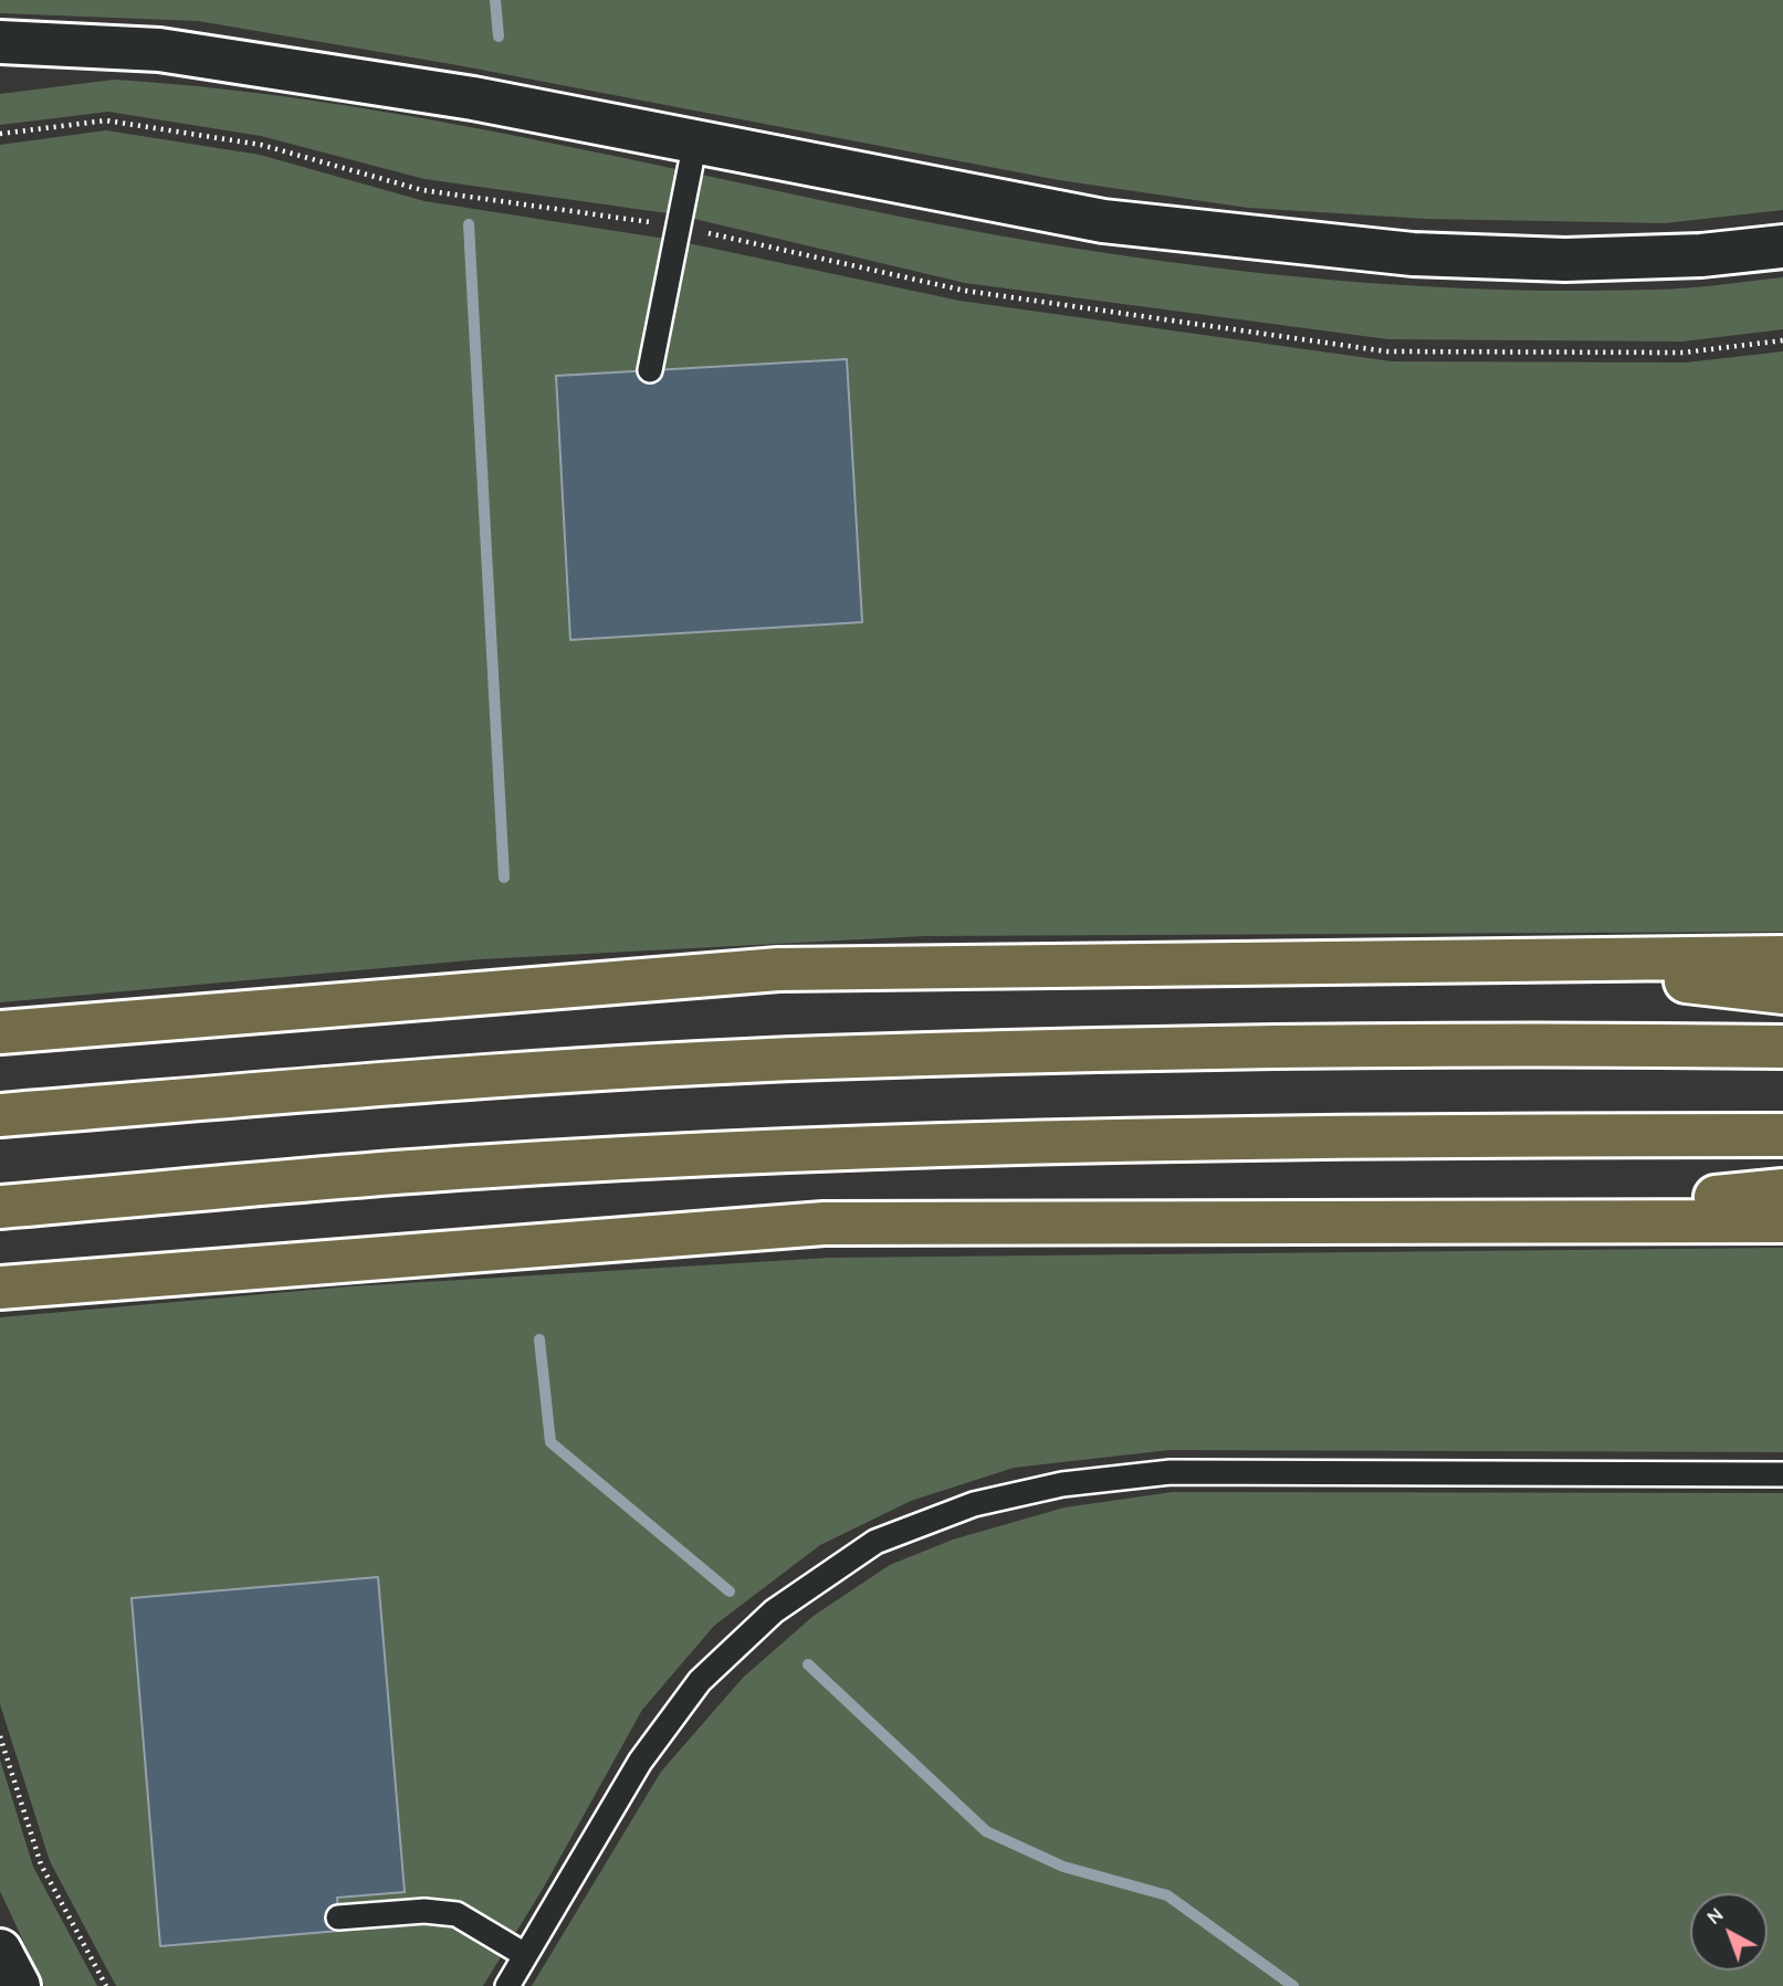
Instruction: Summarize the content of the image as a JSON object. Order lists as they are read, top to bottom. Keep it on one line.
{"north":"top left"}
